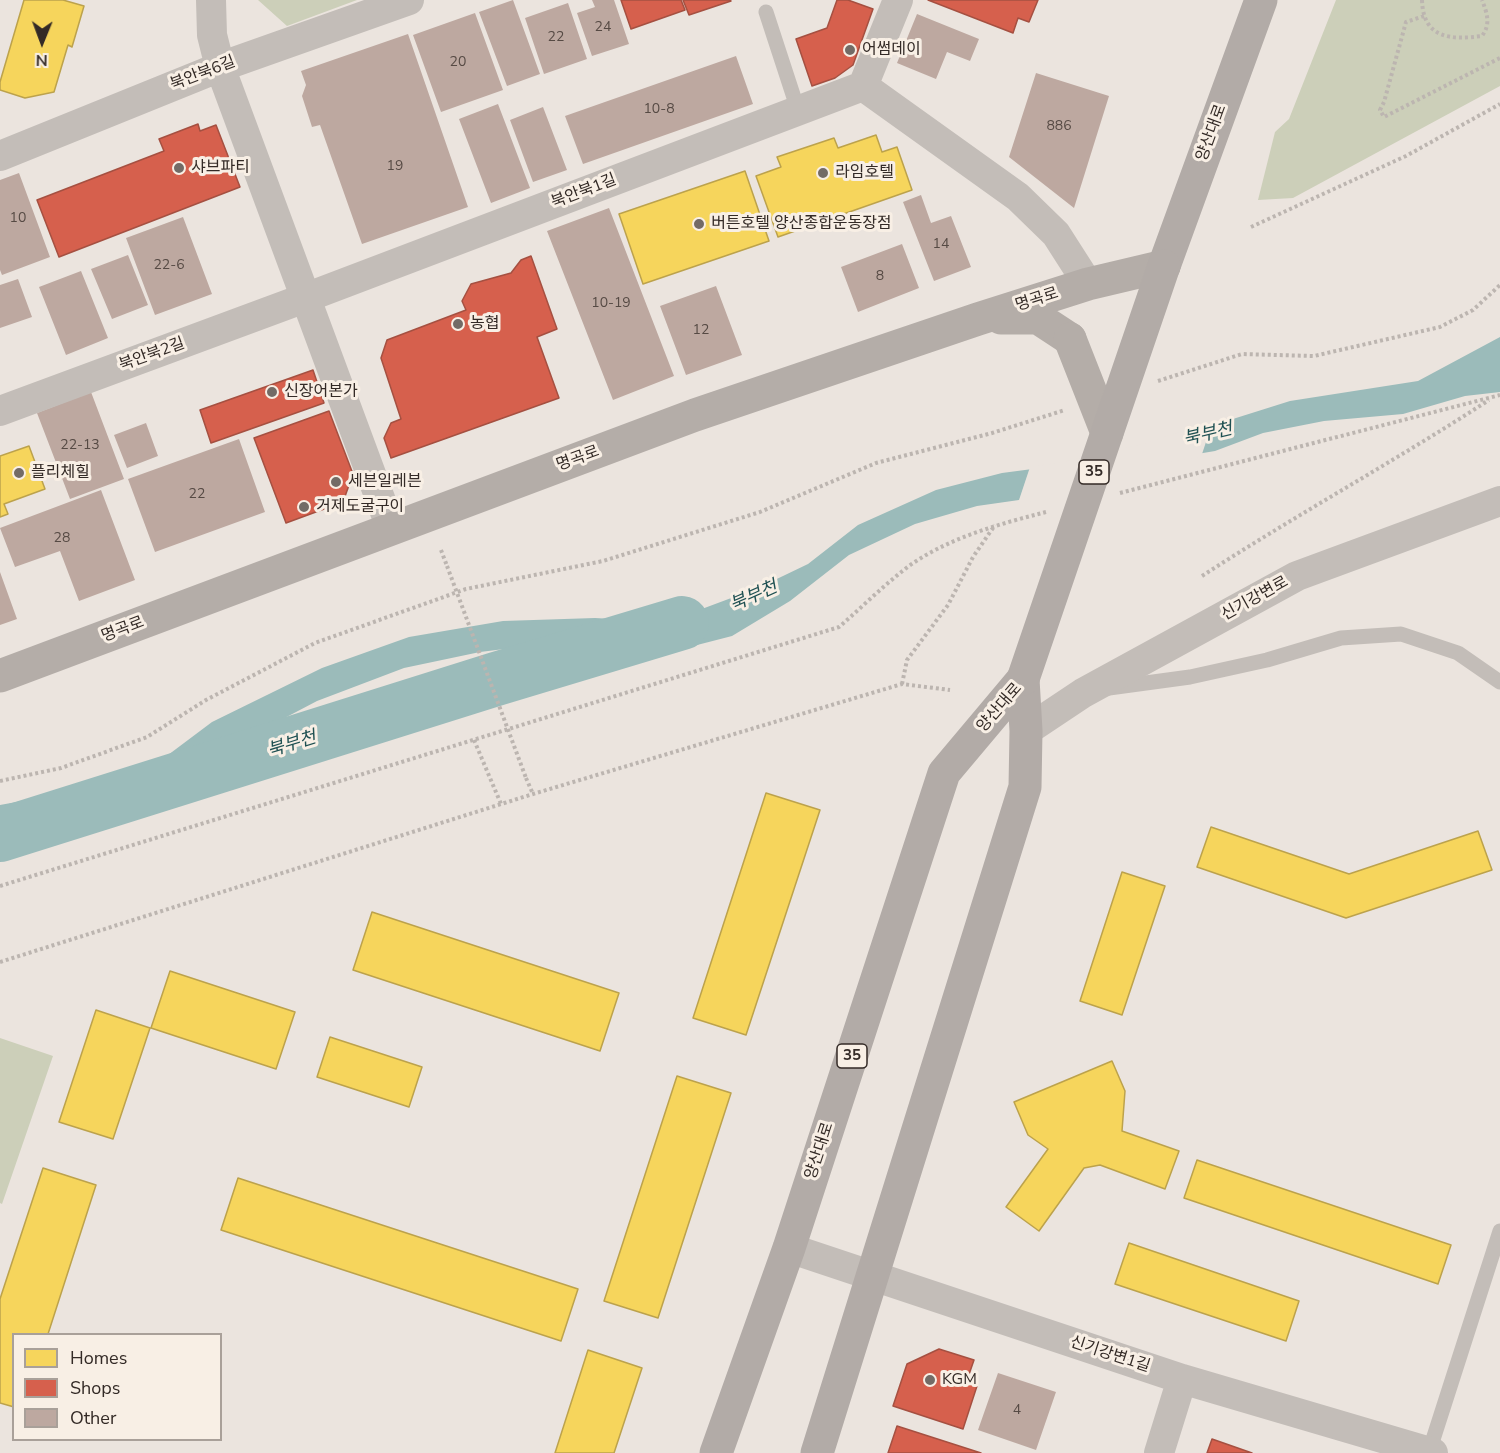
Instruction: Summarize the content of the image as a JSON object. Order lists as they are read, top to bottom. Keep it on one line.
{"streets":{"main road":["양산대로","명곡로","35"],"street":["북안북6길","북안북1길","북안북2길","신기강변로","신기강변1길"]},"crossings":[["양산대로","명곡로"],["양산대로","35"],["양산대로","신기강변로"],["양산대로","신기강변1길"],["북안북1길","북안북2길"],["명곡로","35"]],"water":["북부천"],"places":["어썸데이","샤브파티","라임호텔","버튼호텔 양산종합운동장점","농협","신장어본가","플리체힐","세븐일레븐","거제도굴구이","KGM"],"house_numbers":["24","22","20","10-8","886","19","10","14","22-6","8","10-19","12","22-13","22","28","4"],"legend":["Homes","Shops","Other"],"north":"bottom"}
